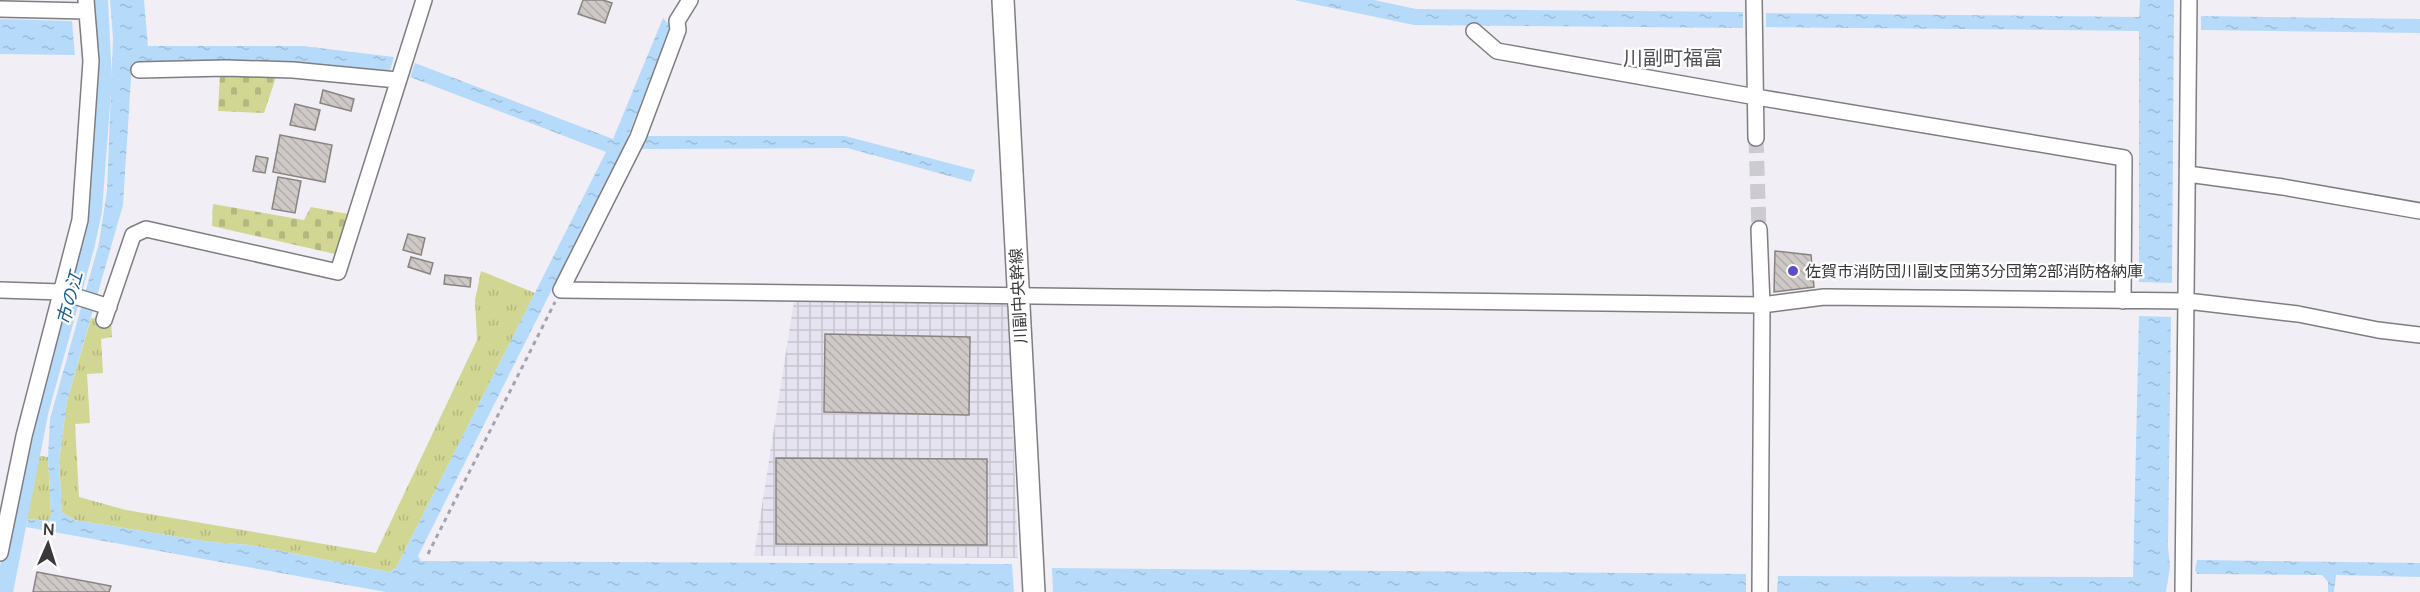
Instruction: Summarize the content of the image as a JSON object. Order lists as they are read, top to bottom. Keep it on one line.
{"streets":{"street":["川副中央幹線"]},"districts":["川副町福富"],"water":["市の江"],"places":["佐賀市消防団川副支団第3分団第2部消防格納庫"],"north":"top"}
